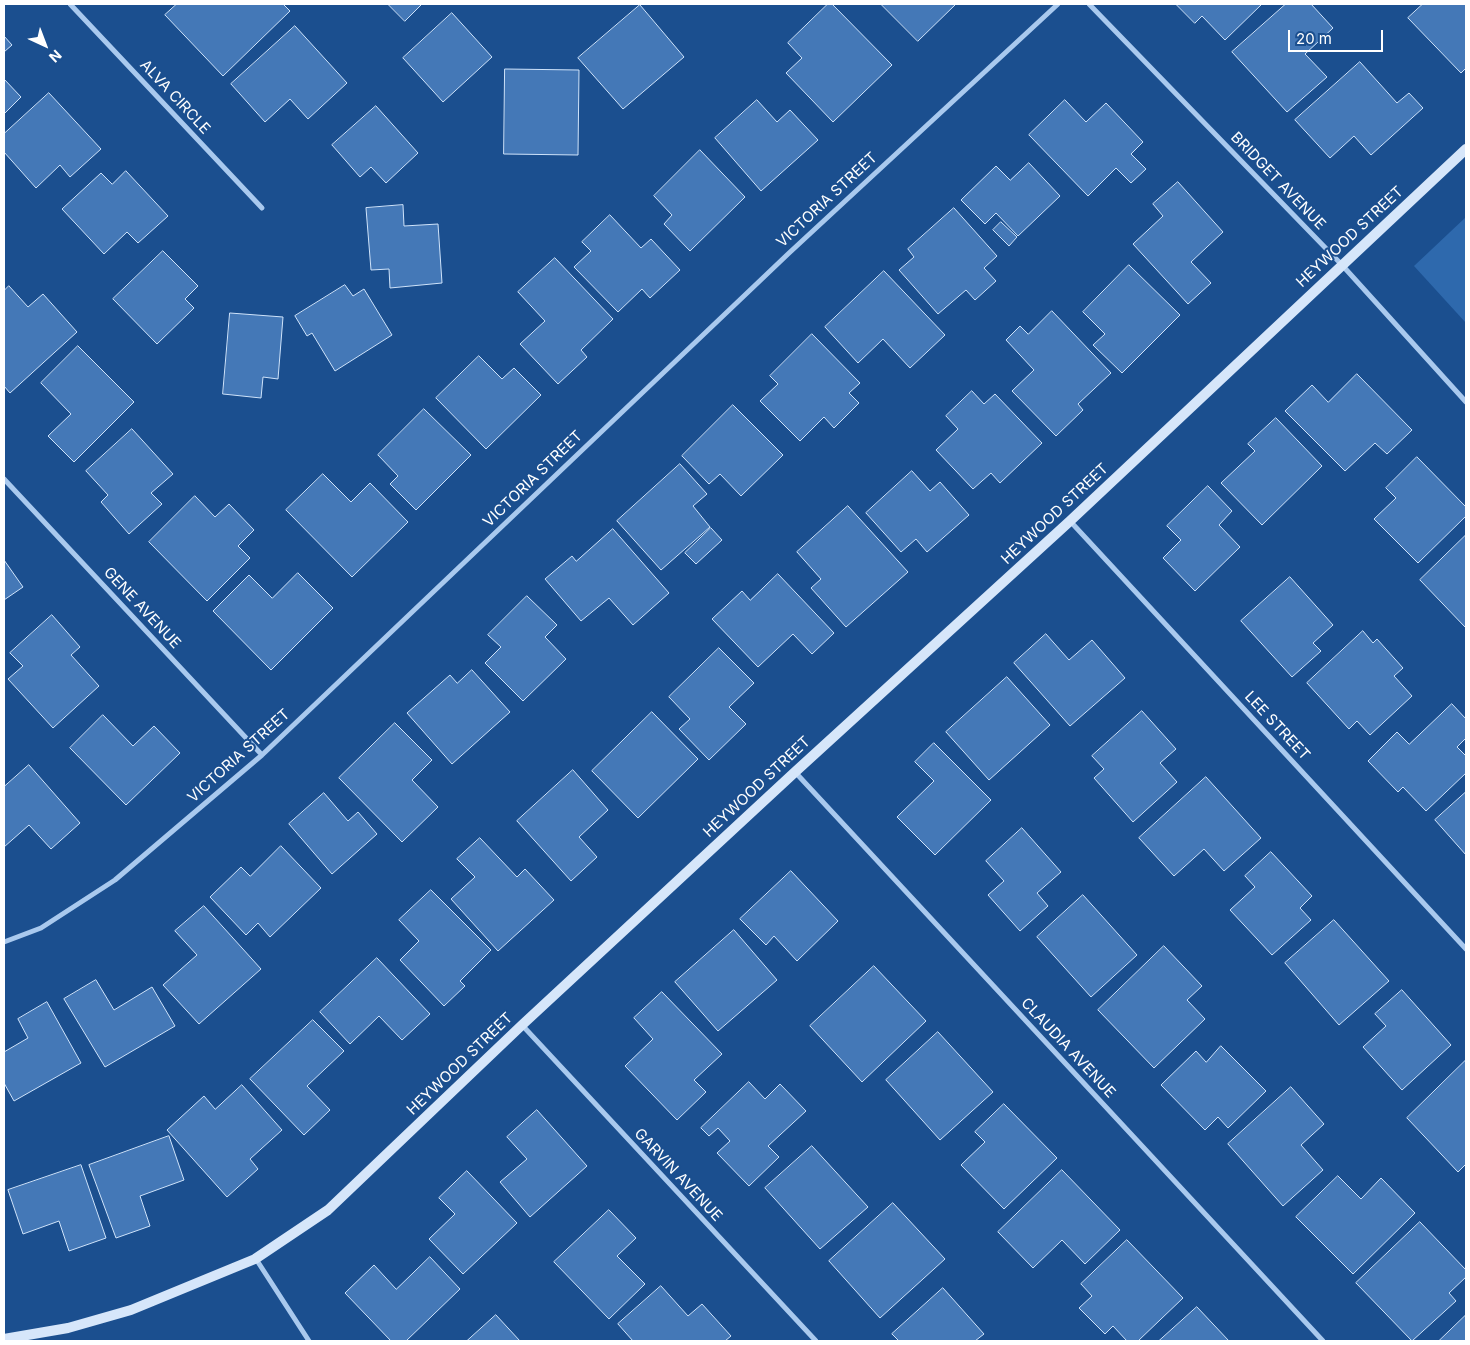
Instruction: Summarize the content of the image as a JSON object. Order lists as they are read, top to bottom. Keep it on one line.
{"streets":{"street":["ALVA CIRCLE","BRIDGET AVENUE","VICTORIA STREET","HEYWOOD STREET","GENE AVENUE","LEE STREET","CLAUDIA AVENUE","GARVIN AVENUE"]},"crossings":[["BRIDGET AVENUE","HEYWOOD STREET"],["VICTORIA STREET","GENE AVENUE"],["HEYWOOD STREET","LEE STREET"],["HEYWOOD STREET","CLAUDIA AVENUE"],["HEYWOOD STREET","GARVIN AVENUE"]],"scale_bar":"20 m","north":"bottom right"}
